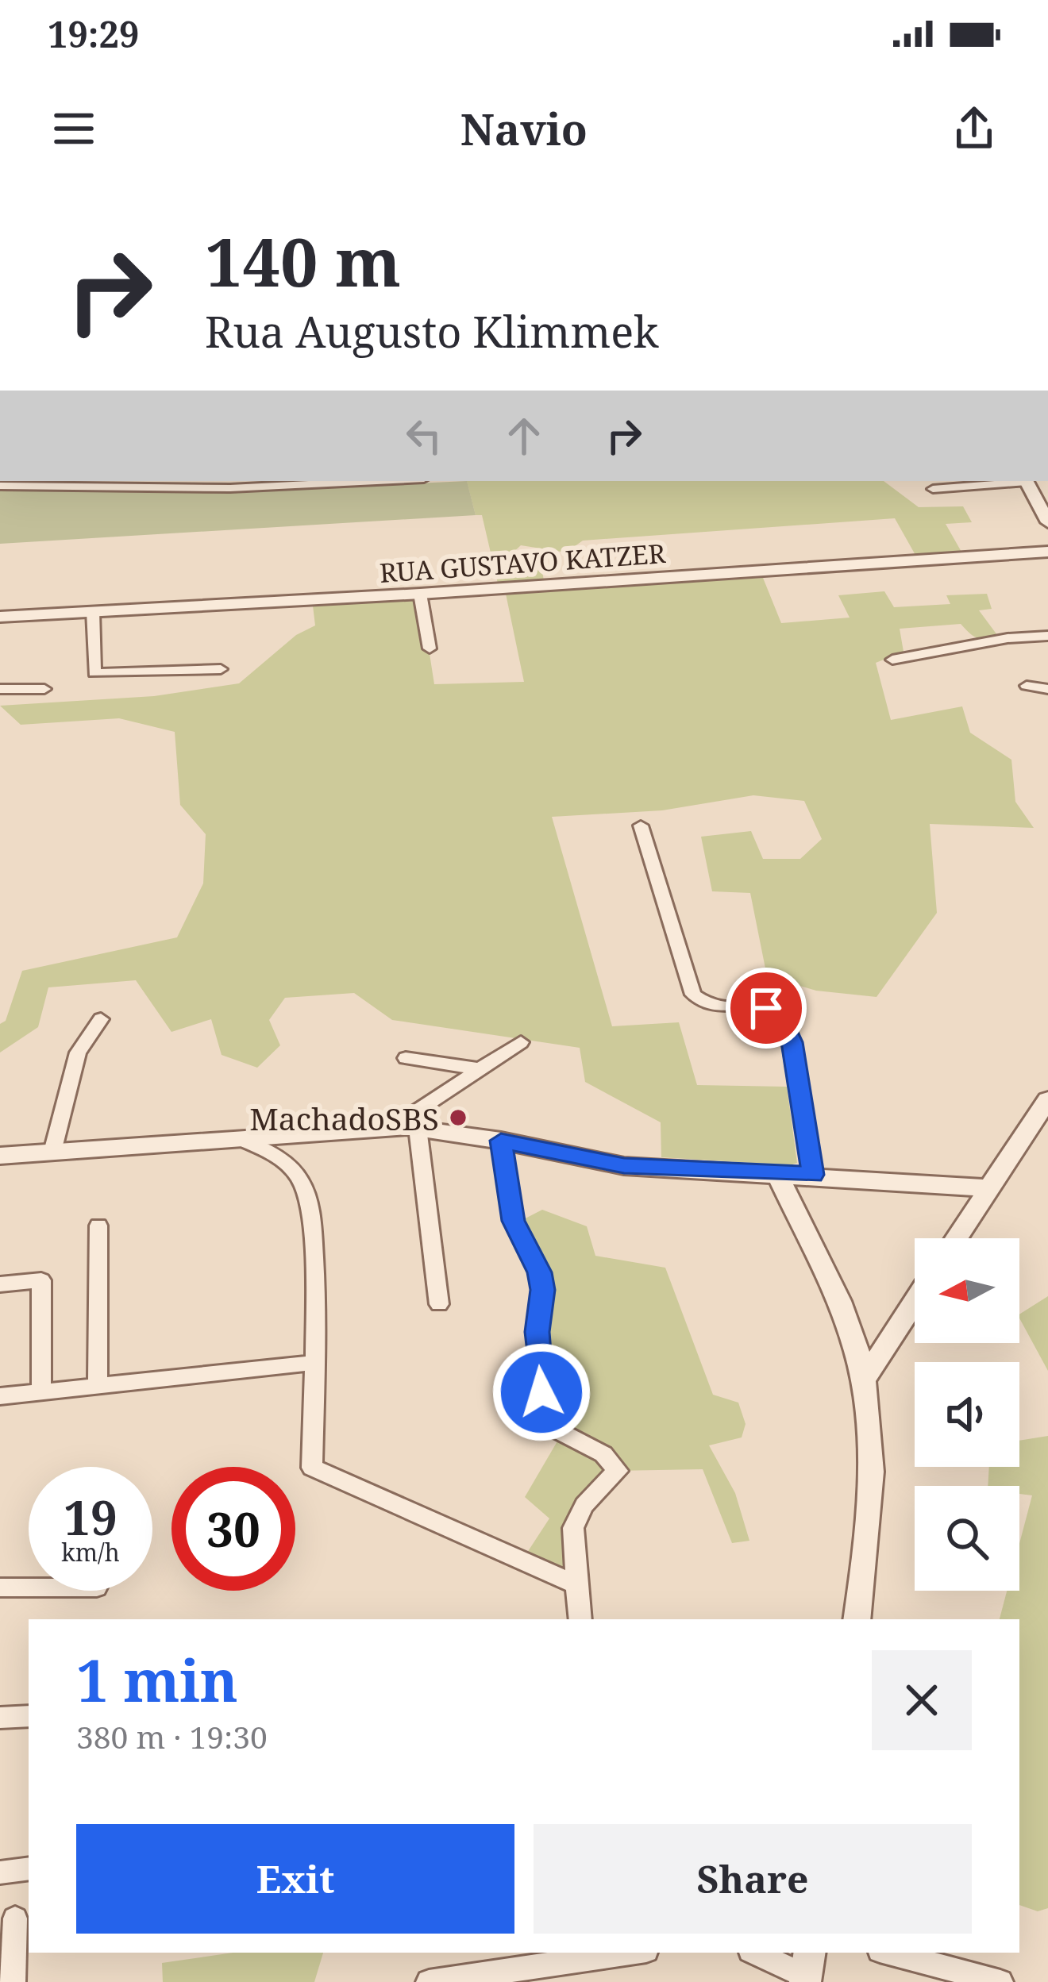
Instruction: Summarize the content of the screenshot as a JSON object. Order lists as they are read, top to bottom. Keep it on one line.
{"streets":{"street":["RUA GUSTAVO KATZER"]},"places":["MachadoSBS"],"north":"left","page":{"status":"19:29","header":"Navio","turn":["140 m","Rua Augusto Klimmek"],"speed":"19 km/h","limit":"30","heading":["1 min","380 m · 19:30"],"buttons":["Exit","Share"]}}
